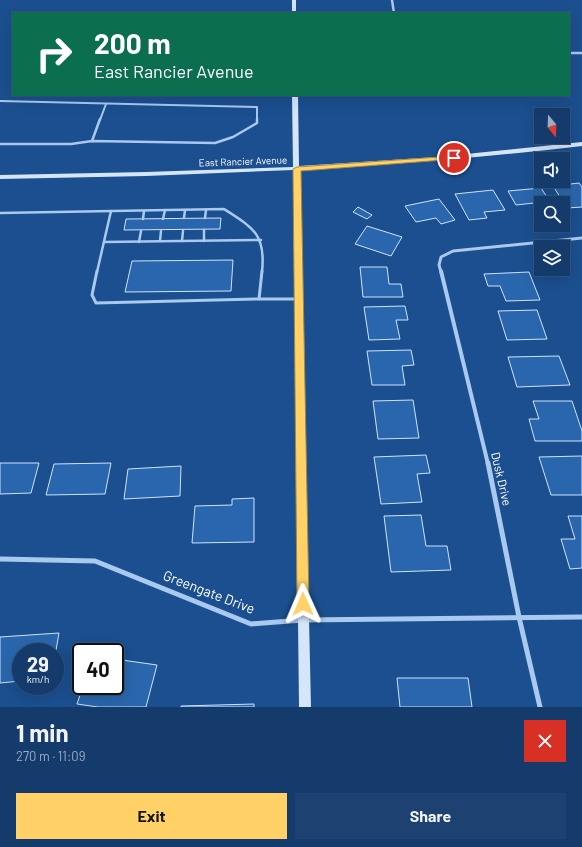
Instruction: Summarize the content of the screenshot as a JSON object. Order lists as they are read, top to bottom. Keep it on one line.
{"streets":{"street":["East Rancier Avenue","Dusk Drive","Greengate Drive"]},"crossings":[["Dusk Drive","Greengate Drive"]],"north":"bottom","page":{"turn":["200 m","East Rancier Avenue"],"speed":"29 km/h","limit":"40","heading":["1 min","270 m · 11:09"],"buttons":["Exit","Share"]}}
